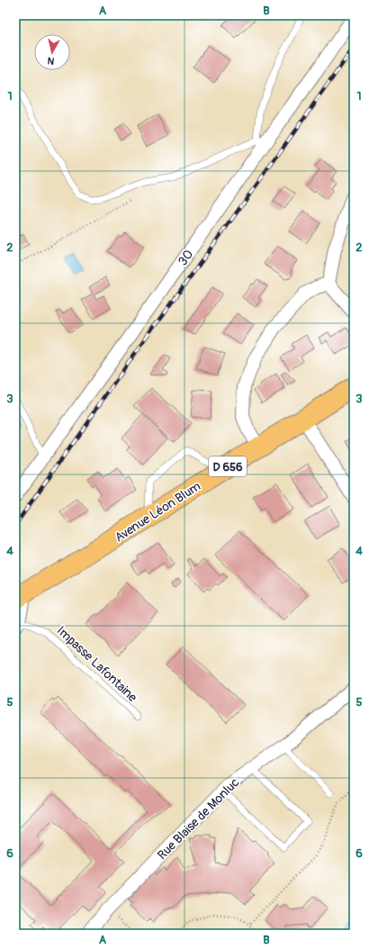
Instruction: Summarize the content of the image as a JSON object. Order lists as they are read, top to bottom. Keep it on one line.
{"streets":{"main road":["D 656","Avenue Léon Blum"],"street":["30","Rue Blaise de Monluc"],"lane":["Impasse Lafontaine"]},"north":"bottom","grid":{"columns":["A","B"],"rows":["1","2","3","4","5","6"]}}
